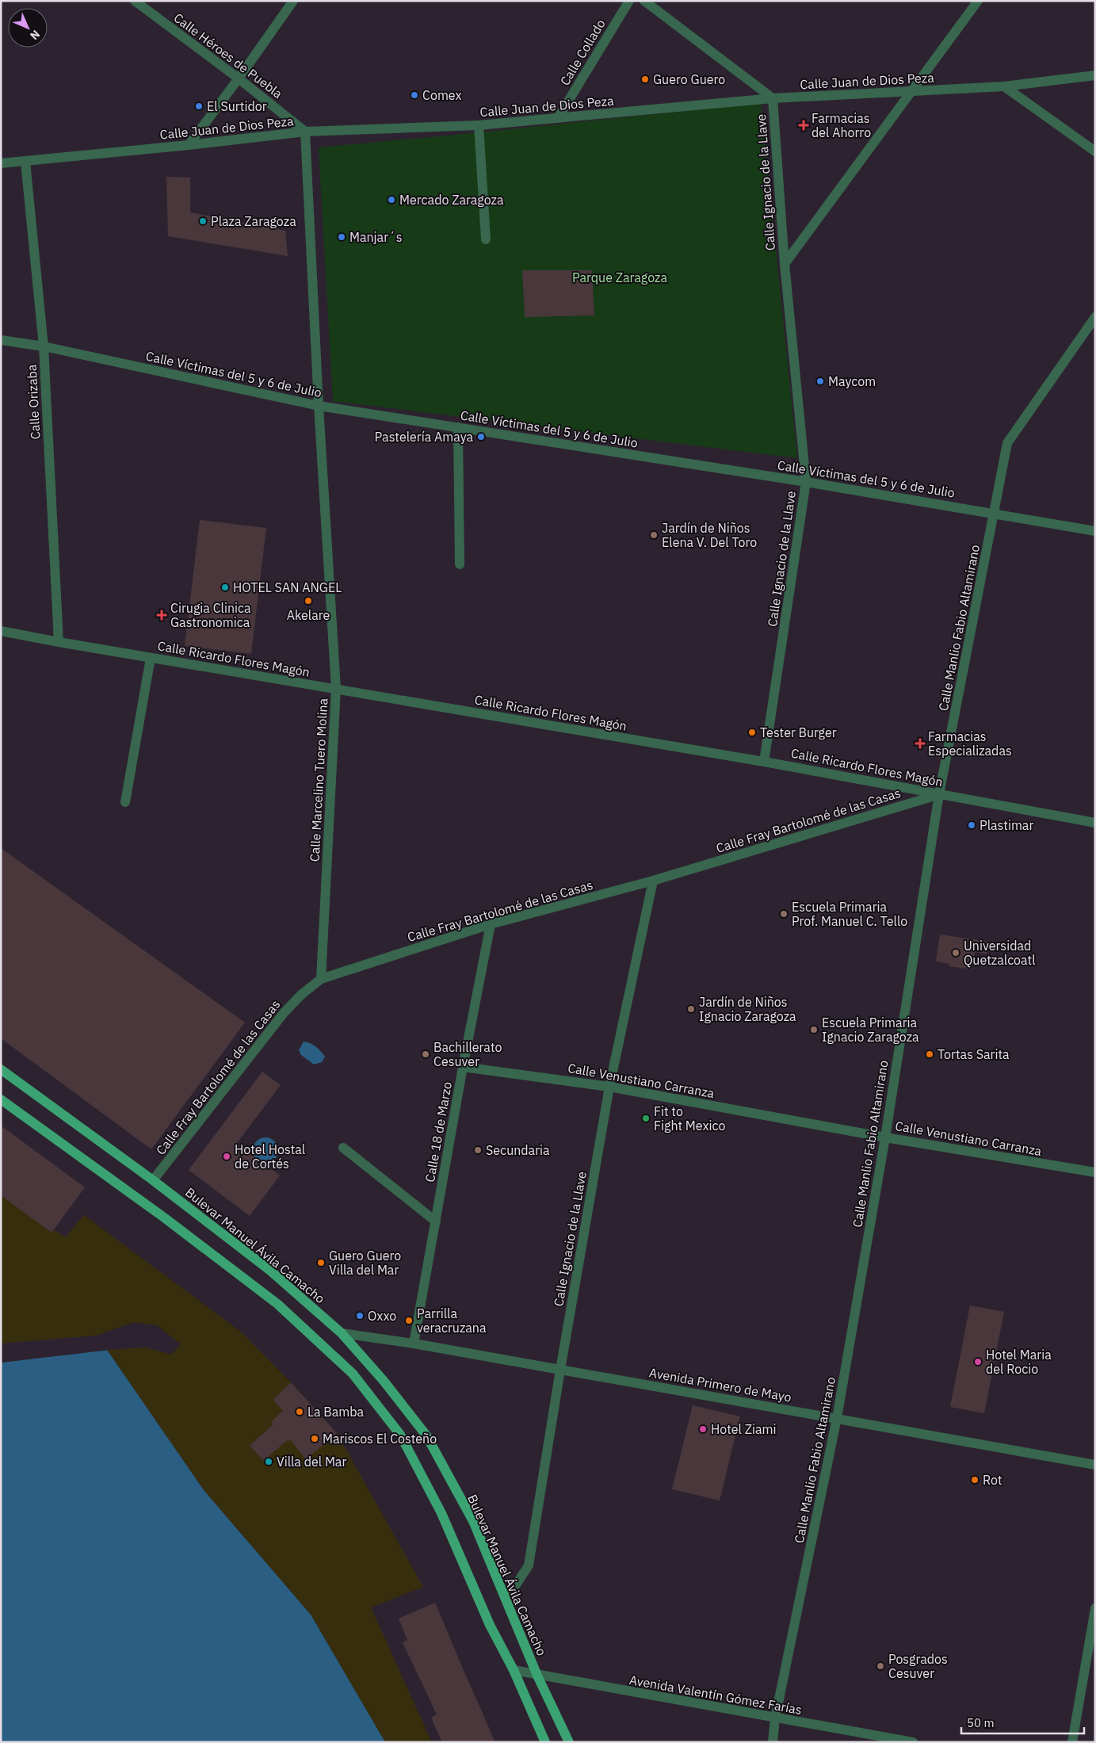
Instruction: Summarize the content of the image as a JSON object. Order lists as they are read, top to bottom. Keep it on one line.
{"streets":{"main road":["Bulevar Manuel Ávila Camacho"],"street":["Calle Collado","Calle Héroes de Puebla","Calle Juan de Dios Peza","Calle Ignacio de la Llave","Calle Víctimas del 5 y 6 de Julio","Calle Orizaba","Calle Manlio Fabio Altamirano","Calle Ricardo Flores Magón","Calle Marcelino Tuero Molina","Calle Fray Bartolomé de las Casas","Calle Venustiano Carranza","Calle 18 de Marzo","Avenida Primero de Mayo","Avenida Valentín Gómez Farías"]},"crossings":[["Calle Collado","Calle Juan de Dios Peza"],["Calle Héroes de Puebla","Calle Juan de Dios Peza"],["Calle Héroes de Puebla","Calle Marcelino Tuero Molina"],["Calle Juan de Dios Peza","Calle Ignacio de la Llave"],["Calle Juan de Dios Peza","Calle Orizaba"],["Calle Juan de Dios Peza","Calle Marcelino Tuero Molina"],["Calle Ignacio de la Llave","Calle Víctimas del 5 y 6 de Julio"],["Calle Ignacio de la Llave","Calle Ricardo Flores Magón"],["Calle Ignacio de la Llave","Calle Fray Bartolomé de las Casas"],["Calle Ignacio de la Llave","Calle Venustiano Carranza"],["Calle Ignacio de la Llave","Bulevar Manuel Ávila Camacho"],["Calle Ignacio de la Llave","Avenida Primero de Mayo"],["Calle Víctimas del 5 y 6 de Julio","Calle Orizaba"],["Calle Víctimas del 5 y 6 de Julio","Calle Manlio Fabio Altamirano"],["Calle Víctimas del 5 y 6 de Julio","Calle Marcelino Tuero Molina"],["Calle Orizaba","Calle Ricardo Flores Magón"],["Calle Manlio Fabio Altamirano","Calle Ricardo Flores Magón"],["Calle Manlio Fabio Altamirano","Calle Fray Bartolomé de las Casas"],["Calle Manlio Fabio Altamirano","Calle Venustiano Carranza"],["Calle Manlio Fabio Altamirano","Avenida Primero de Mayo"],["Calle Manlio Fabio Altamirano","Avenida Valentín Gómez Farías"],["Calle Ricardo Flores Magón","Calle Marcelino Tuero Molina"],["Calle Ricardo Flores Magón","Calle Fray Bartolomé de las Casas"],["Calle Marcelino Tuero Molina","Calle Fray Bartolomé de las Casas"],["Calle Fray Bartolomé de las Casas","Calle 18 de Marzo"],["Calle Fray Bartolomé de las Casas","Bulevar Manuel Ávila Camacho"],["Calle Venustiano Carranza","Calle 18 de Marzo"],["Calle 18 de Marzo","Avenida Primero de Mayo"],["Bulevar Manuel Ávila Camacho","Avenida Primero de Mayo"],["Bulevar Manuel Ávila Camacho","Avenida Valentín Gómez Farías"]],"parks":["Parque Zaragoza"],"places":{"other":["Guero Guero","Comex","El Surtidor","Mercado Zaragoza","Plaza Zaragoza","Manjar´s","Maycom","Pastelería Amaya","Jardín de Niños Elena V. Del Toro","HOTEL SAN ANGEL","Akelare","Tester Burger","Plastimar","Escuela Primaria Prof. Manuel C. Tello","Universidad Quetzalcoatl","Jardín de Niños Ignacio Zaragoza","Escuela Primaria Ignacio Zaragoza","Bachillerato Cesuver","Tortas Sarita","Fit to Fight Mexico","Secundaria","Hotel Hostal de Cortés","Guero Guero Villa del Mar","Oxxo","Parrilla veracruzana","Hotel Maria del Rocio","La Bamba","Hotel Ziami","Mariscos El Costeño","Villa del Mar","Rot","Posgrados Cesuver"],"health":["Farmacias del Ahorro","Cirugia Clinica Gastronomica","Farmacias Especializadas"]},"scale_bar":"50 m","north":"bottom right"}
